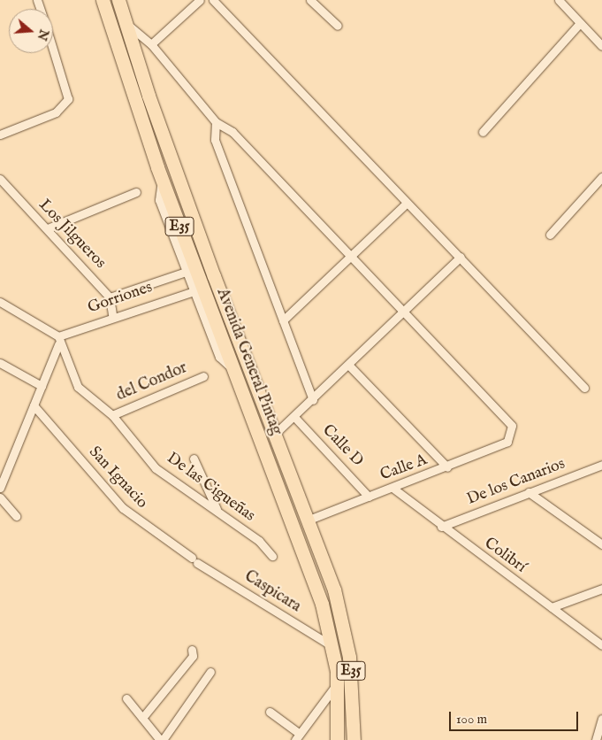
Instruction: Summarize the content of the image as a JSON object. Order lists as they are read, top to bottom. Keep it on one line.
{"streets":{"highway":["E35","Avenida General Pintag"],"street":["Los Jilgueros","Gorriones","del Condor","Calle D","Calle A","San Ignacio","De los Canarios","De las Cigueñas","Colibrí","Caspicara"]},"crossings":[["Gorriones","De las Cigueñas"],["Avenida General Pintag","Calle A"],["Avenida General Pintag","Caspicara"],["del Condor","De las Cigueñas"],["Calle D","Calle A"],["Calle A","Colibrí"],["San Ignacio","Caspicara"],["De los Canarios","Colibrí"]],"scale_bar":"100 m","north":"right"}
